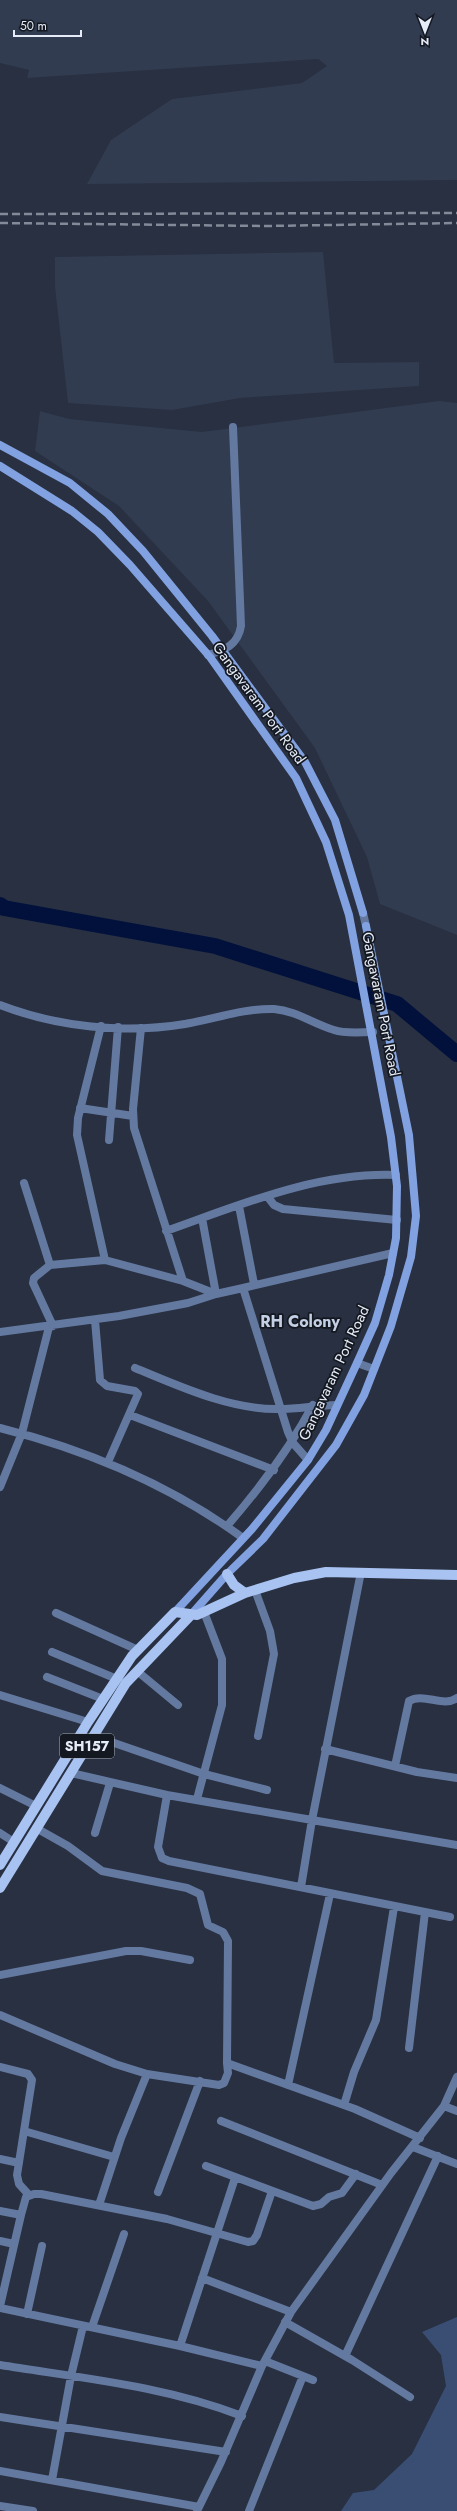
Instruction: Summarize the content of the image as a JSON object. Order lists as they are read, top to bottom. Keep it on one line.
{"streets":{"main road":["SH157"],"street":["Gangavaram Port Road"]},"crossings":[["Gangavaram Port Road","SH157"]],"districts":["RH Colony"],"scale_bar":"50 m","north":"bottom"}
